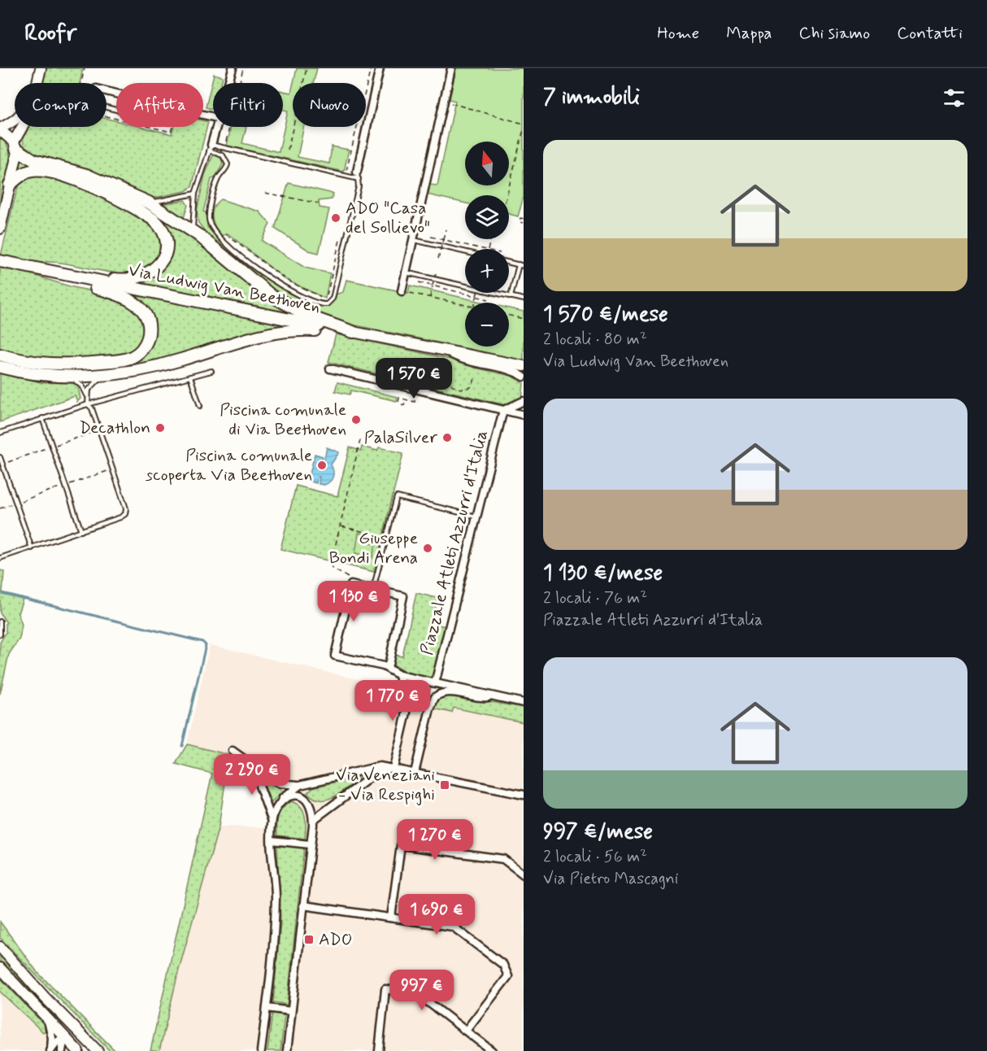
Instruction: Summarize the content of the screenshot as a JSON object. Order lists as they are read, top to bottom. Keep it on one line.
{"streets":{"highway":["Via Ludwig Van Beethoven"],"street":["Piazzale Atleti Azzurri d'Italia"]},"places":{"other":["ADO \"Casa del Sollievo\"","Piscina comunale di Via Beethoven","Decathlon","PalaSilver","Piscina comunale scoperta Via Beethoven","Giuseppe Bondi Arena"],"transit":["Via Veneziani - Via Respighi","ADO"]},"north":"top","page":{"header":"Roofr","nav":["Home","Mappa","Chi siamo","Contatti"],"heading":"7 immobili","chip":["Compra","Affitta","Filtri","Nuovo"],"list":[{"name":"1 570 €/mese","note":"2 locali · 80 m² · Via Ludwig Van Beethoven"},{"name":"1 130 €/mese","note":"2 locali · 76 m² · Piazzale Atleti Azzurri d'Italia"},{"name":"997 €/mese","note":"2 locali · 56 m² · Via Pietro Mascagni"}],"map_buttons":["+","−"],"price":["1 570 €","1 130 €","1 770 €","2 290 €","1 270 €","1 690 €","997 €"]}}
